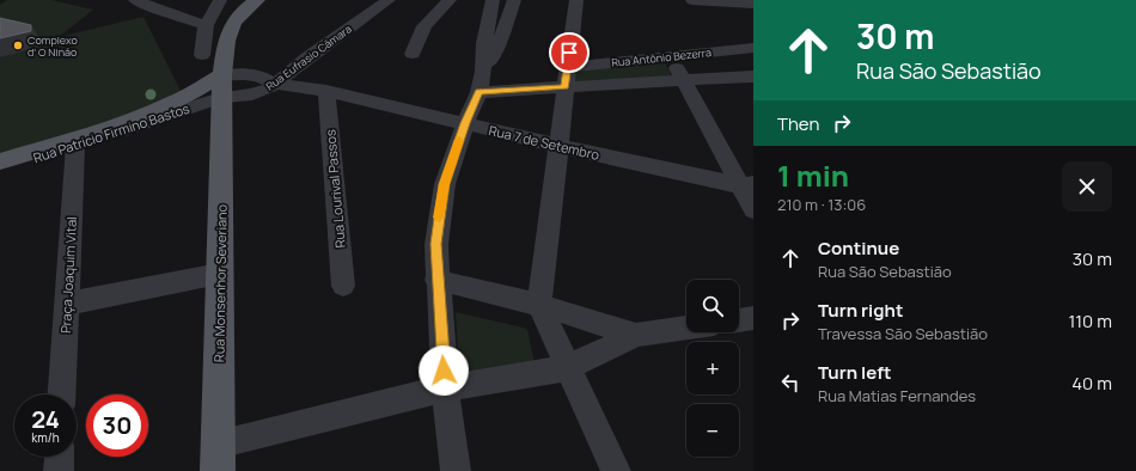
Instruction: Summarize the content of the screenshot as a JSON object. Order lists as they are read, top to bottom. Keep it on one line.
{"streets":{"main road":["Rua Patricio Firmino Bastos","Rua Monsenhor Severiano"],"street":["Rua Eufrasio Câmara","Rua Antônio Bezerra","Rua 7 de Setembro","Rua Lourival Passos","Praça Joaquim Vital"]},"crossings":[["Rua Eufrasio Câmara","Rua Patricio Firmino Bastos"],["Rua Eufrasio Câmara","Rua 7 de Setembro"],["Rua Eufrasio Câmara","Rua Monsenhor Severiano"],["Rua Patricio Firmino Bastos","Praça Joaquim Vital"],["Rua Patricio Firmino Bastos","Rua Monsenhor Severiano"],["Rua 7 de Setembro","Rua Lourival Passos"]],"places":["Complexo d' O Ninão"],"page":{"turn":["30 m","Rua São Sebastião"],"then":"Then","heading":["1 min","210 m · 13:06"],"list":[{"name":"Continue","note":"Rua São Sebastião","value":"30 m"},{"name":"Turn right","note":"Travessa São Sebastião","value":"110 m"},{"name":"Turn left","note":"Rua Matias Fernandes","value":"40 m"}],"map_buttons":["+","−"],"speed":"24 km/h","limit":"30"}}
